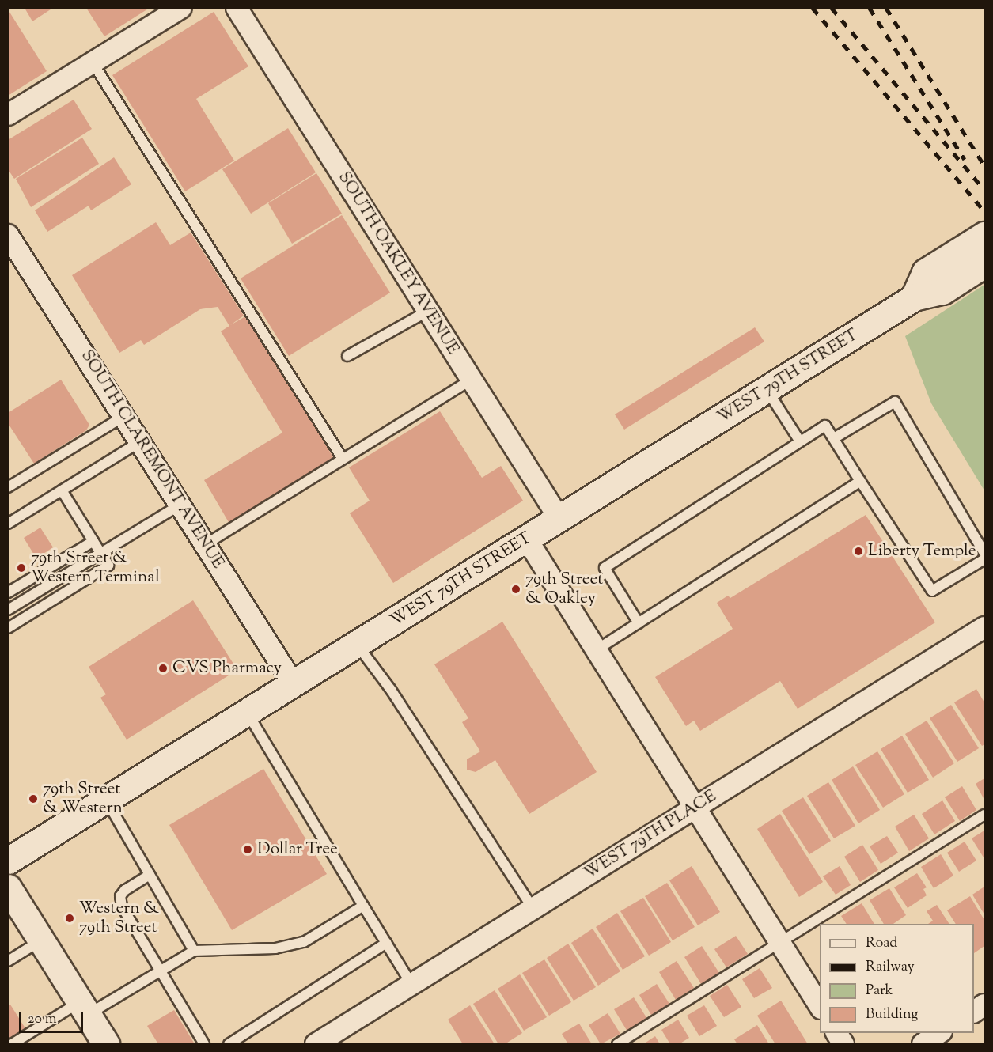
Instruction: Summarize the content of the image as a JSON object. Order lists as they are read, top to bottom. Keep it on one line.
{"streets":{"main road":["WEST 79TH STREET"],"street":["SOUTH OAKLEY AVENUE","SOUTH CLAREMONT AVENUE","WEST 79TH PLACE"]},"crossings":[["SOUTH OAKLEY AVENUE","WEST 79TH STREET"],["WEST 79TH STREET","SOUTH CLAREMONT AVENUE"]],"places":["Liberty Temple","79th Street & Western Terminal","79th Street & Oakley","CVS Pharmacy","79th Street & Western","Dollar Tree","Western & 79th Street"],"legend":["Road","Railway","Park","Building"],"scale_bar":"20 m"}
